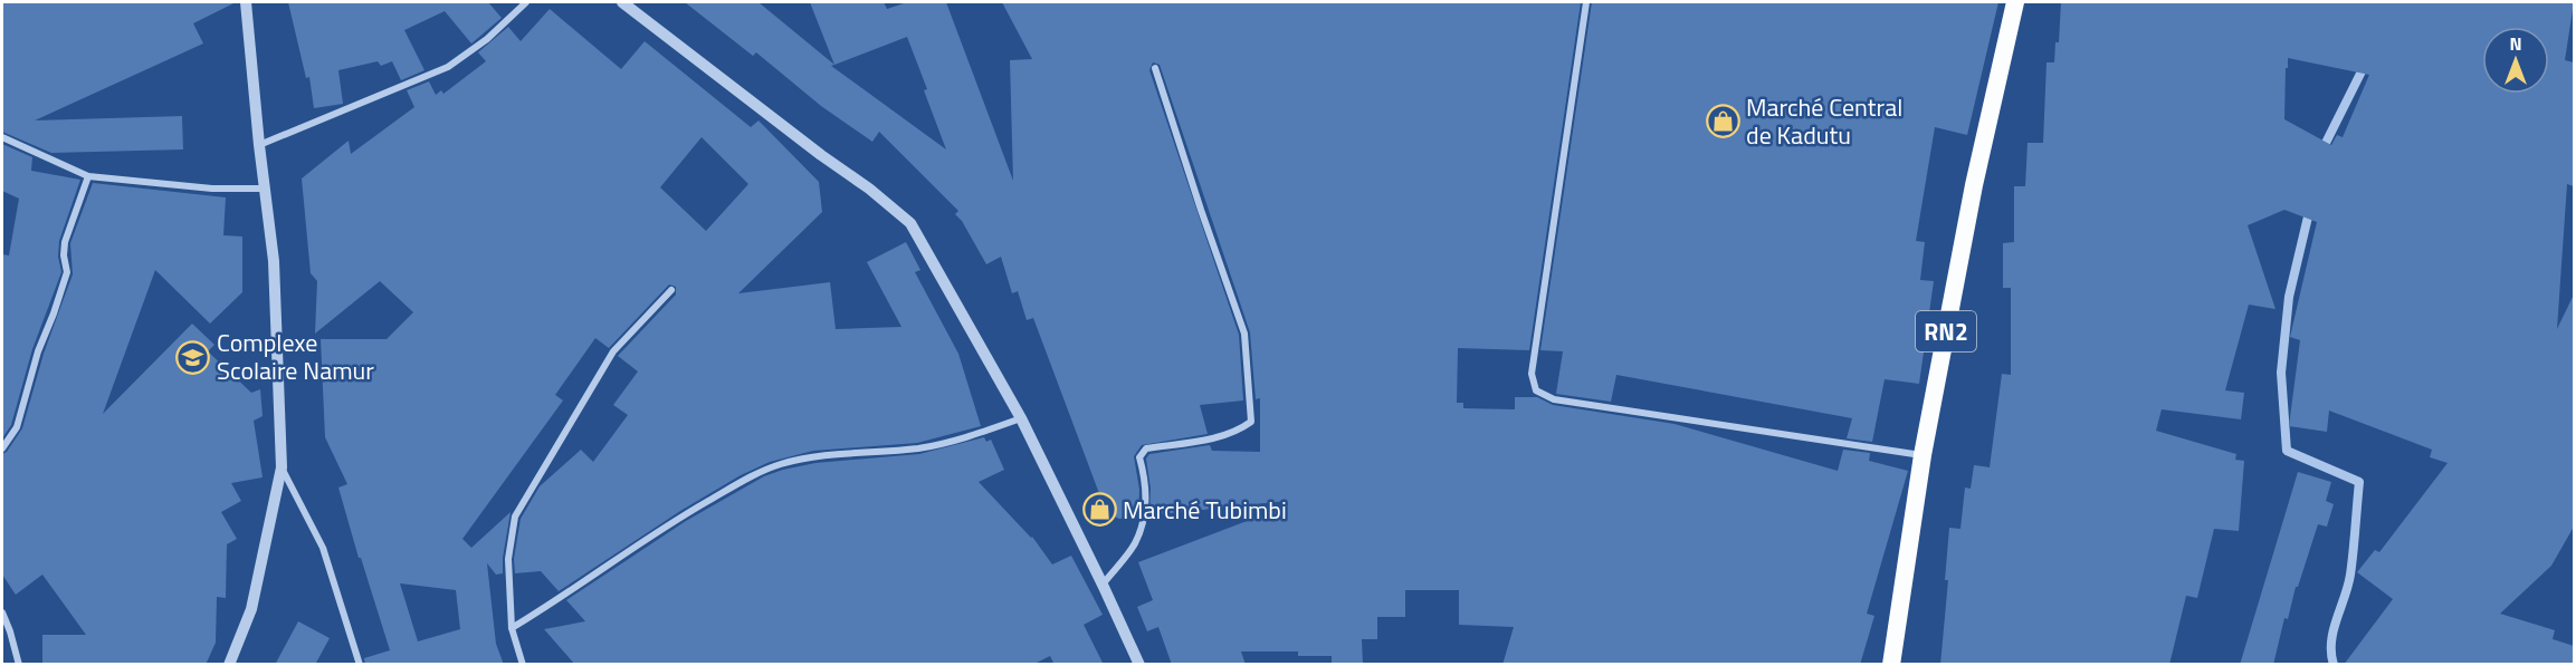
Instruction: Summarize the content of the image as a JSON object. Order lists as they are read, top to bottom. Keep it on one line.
{"streets":{"highway":["RN2"]},"places":{"shop":["Marché Central de Kadutu","Marché Tubimbi"],"school or university":["Complexe Scolaire Namur"]},"north":"top"}
